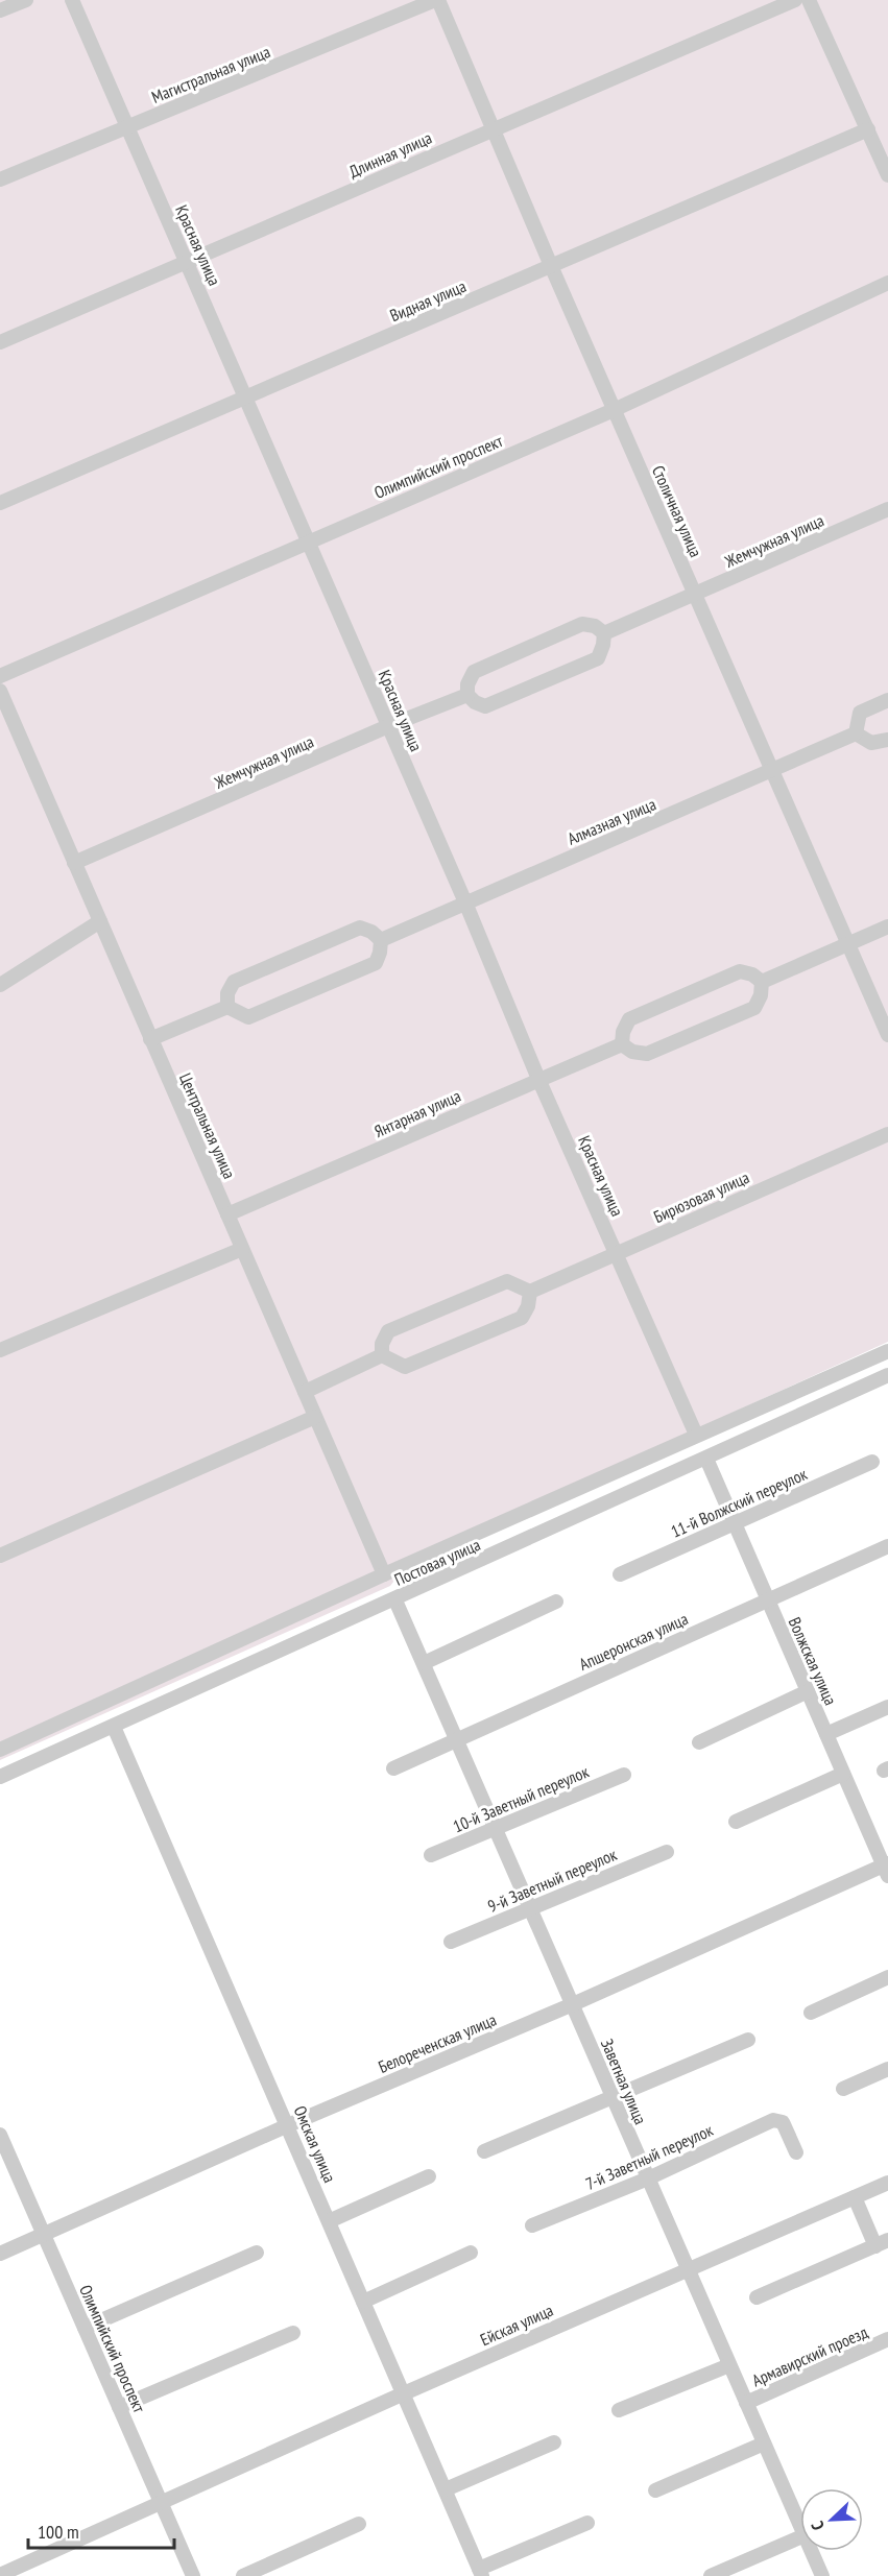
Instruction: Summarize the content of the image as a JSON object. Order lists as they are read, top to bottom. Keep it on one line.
{"streets":{"street":["Магистральная улица","Длинная улица","Красная улица","Видная улица","Олимпийский проспект","Столичная улица","Жемчужная улица","Алмазная улица","Янтарная улица","Центральная улица","Бирюзовая улица","11-й Волжский переулок","Постовая улица","Апшеронская улица","Волжская улица","10-й Заветный переулок","9-й Заветный переулок","Белореченская улица","Заветная улица","Омская улица","7-й Заветный переулок","Ейская улица","Армавирский проезд"]},"crossings":[["Магистральная улица","Красная улица"],["Магистральная улица","Столичная улица"],["Длинная улица","Красная улица"],["Длинная улица","Столичная улица"],["Красная улица","Видная улица"],["Красная улица","Олимпийский проспект"],["Красная улица","Жемчужная улица"],["Красная улица","Алмазная улица"],["Красная улица","Янтарная улица"],["Красная улица","Бирюзовая улица"],["Красная улица","Постовая улица"],["Видная улица","Столичная улица"],["Олимпийский проспект","Столичная улица"],["Олимпийский проспект","Белореченская улица"],["Олимпийский проспект","Ейская улица"],["Столичная улица","Жемчужная улица"],["Столичная улица","Алмазная улица"],["Жемчужная улица","Центральная улица"],["Янтарная улица","Центральная улица"],["Центральная улица","Постовая улица"],["11-й Волжский переулок","Волжская улица"],["Постовая улица","Волжская улица"],["Постовая улица","Заветная улица"],["Постовая улица","Омская улица"],["Апшеронская улица","Волжская улица"],["Апшеронская улица","Заветная улица"],["Волжская улица","Белореченская улица"],["10-й Заветный переулок","Заветная улица"],["9-й Заветный переулок","Заветная улица"],["Белореченская улица","Заветная улица"],["Белореченская улица","Омская улица"],["Заветная улица","7-й Заветный переулок"],["Заветная улица","Ейская улица"],["Заветная улица","Армавирский проезд"],["Омская улица","Ейская улица"]],"scale_bar":"100 m","north":"bottom left"}
